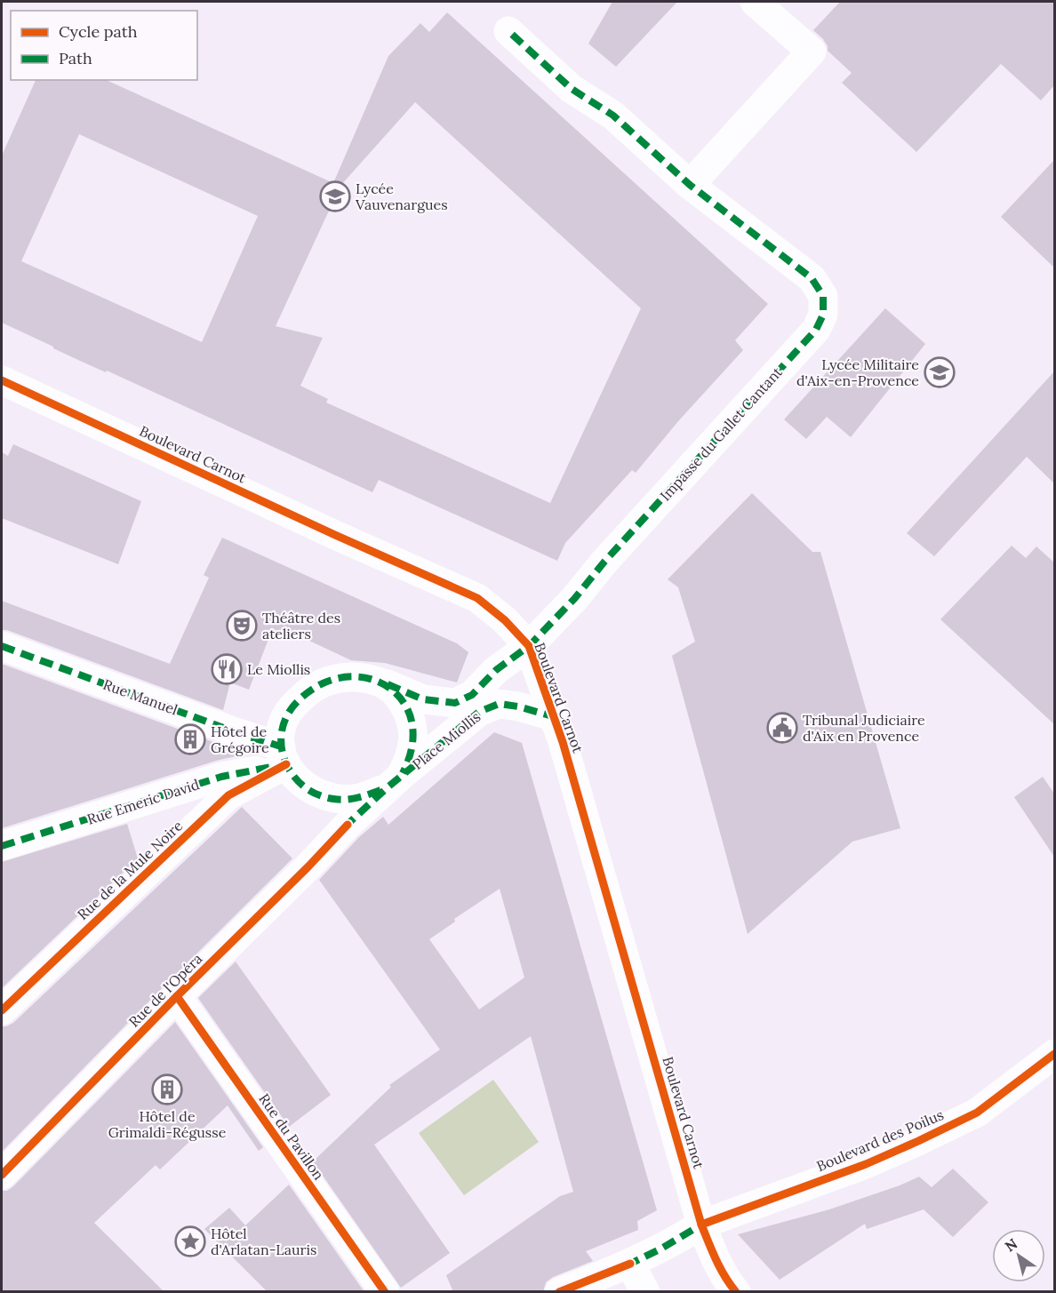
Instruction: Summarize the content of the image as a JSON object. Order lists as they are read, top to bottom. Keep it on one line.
{"streets":{"street":["Impasse du Gallet Cantant","Boulevard Carnot","Rue Manuel","Place Miollis","Rue Emeric David","Rue de la Mule Noire","Rue de l'Opéra","Rue du Pavillon","Boulevard des Poilus"]},"crossings":[["Impasse du Gallet Cantant","Boulevard Carnot"],["Impasse du Gallet Cantant","Place Miollis"],["Boulevard Carnot","Place Miollis"],["Boulevard Carnot","Boulevard des Poilus"],["Rue Manuel","Place Miollis"],["Rue Manuel","Rue Emeric David"],["Rue Manuel","Rue de la Mule Noire"],["Place Miollis","Rue Emeric David"],["Place Miollis","Rue de la Mule Noire"],["Place Miollis","Rue de l'Opéra"],["Rue Emeric David","Rue de la Mule Noire"],["Rue de l'Opéra","Rue du Pavillon"]],"places":{"school or university":["Lycée Vauvenargues","Lycée Militaire d'Aix-en-Provence"],"theatre":["Théâtre des ateliers"],"restaurant":["Le Miollis"],"public building":["Tribunal Judiciaire d'Aix en Provence"],"building":["Hôtel de Grégoire","Hôtel de Grimaldi-Régusse"],"place":["Hôtel d'Arlatan-Lauris"]},"legend":["Cycle path","Path"],"north":"top left"}
